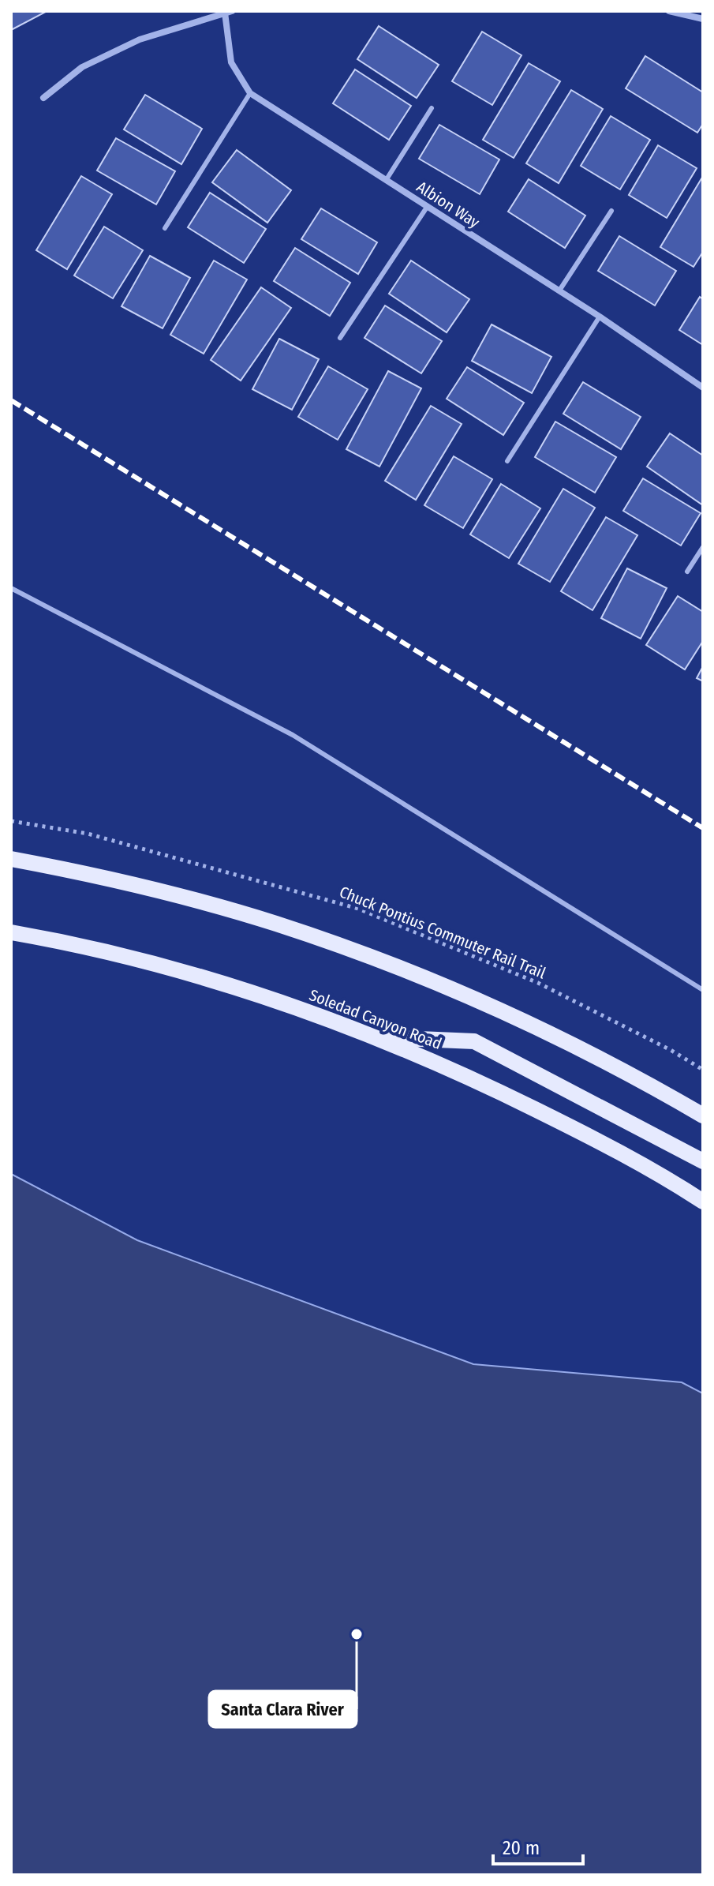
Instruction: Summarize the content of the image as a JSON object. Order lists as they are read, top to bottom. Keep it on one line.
{"streets":{"main road":["Soledad Canyon Road"],"street":["Albion Way"],"path":["Chuck Pontius Commuter Rail Trail"]},"places":["Santa Clara River"],"scale_bar":"20 m"}
